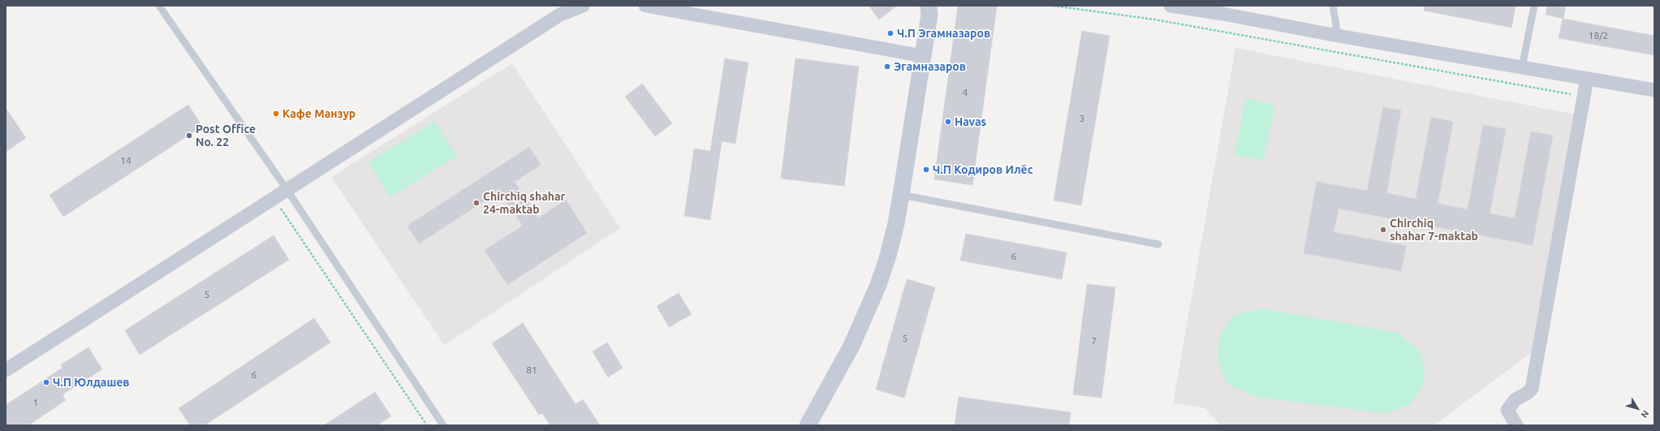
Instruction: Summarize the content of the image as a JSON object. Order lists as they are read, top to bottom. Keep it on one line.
{"places":["Ч.П Эгамназаров","Эгамназаров","Кафе Манзур","Havas","Post Office No. 22","Ч.П Кодиров Илёс","Chirchiq shahar 24-maktab","Chirchiq shahar 7-maktab","Ч.П Юлдашев"],"house_numbers":["18/2","4","3","14","6","5","5","7","81","6","1"],"north":"bottom right"}
